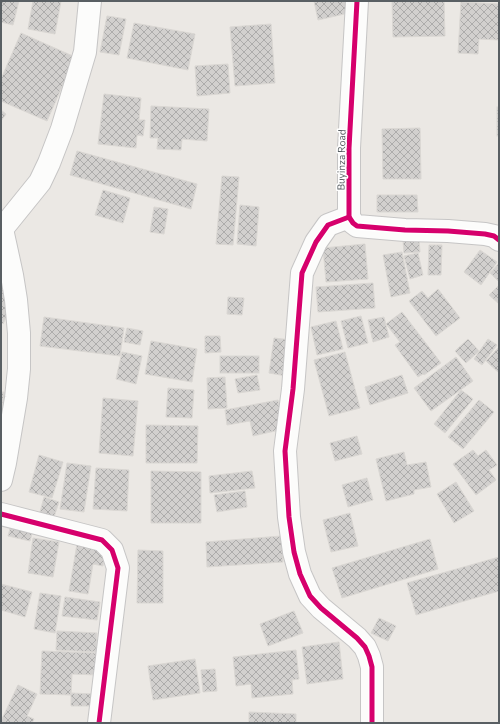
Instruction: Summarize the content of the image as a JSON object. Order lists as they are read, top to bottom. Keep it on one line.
{"streets":{"street":["Buyinza Road"]}}
